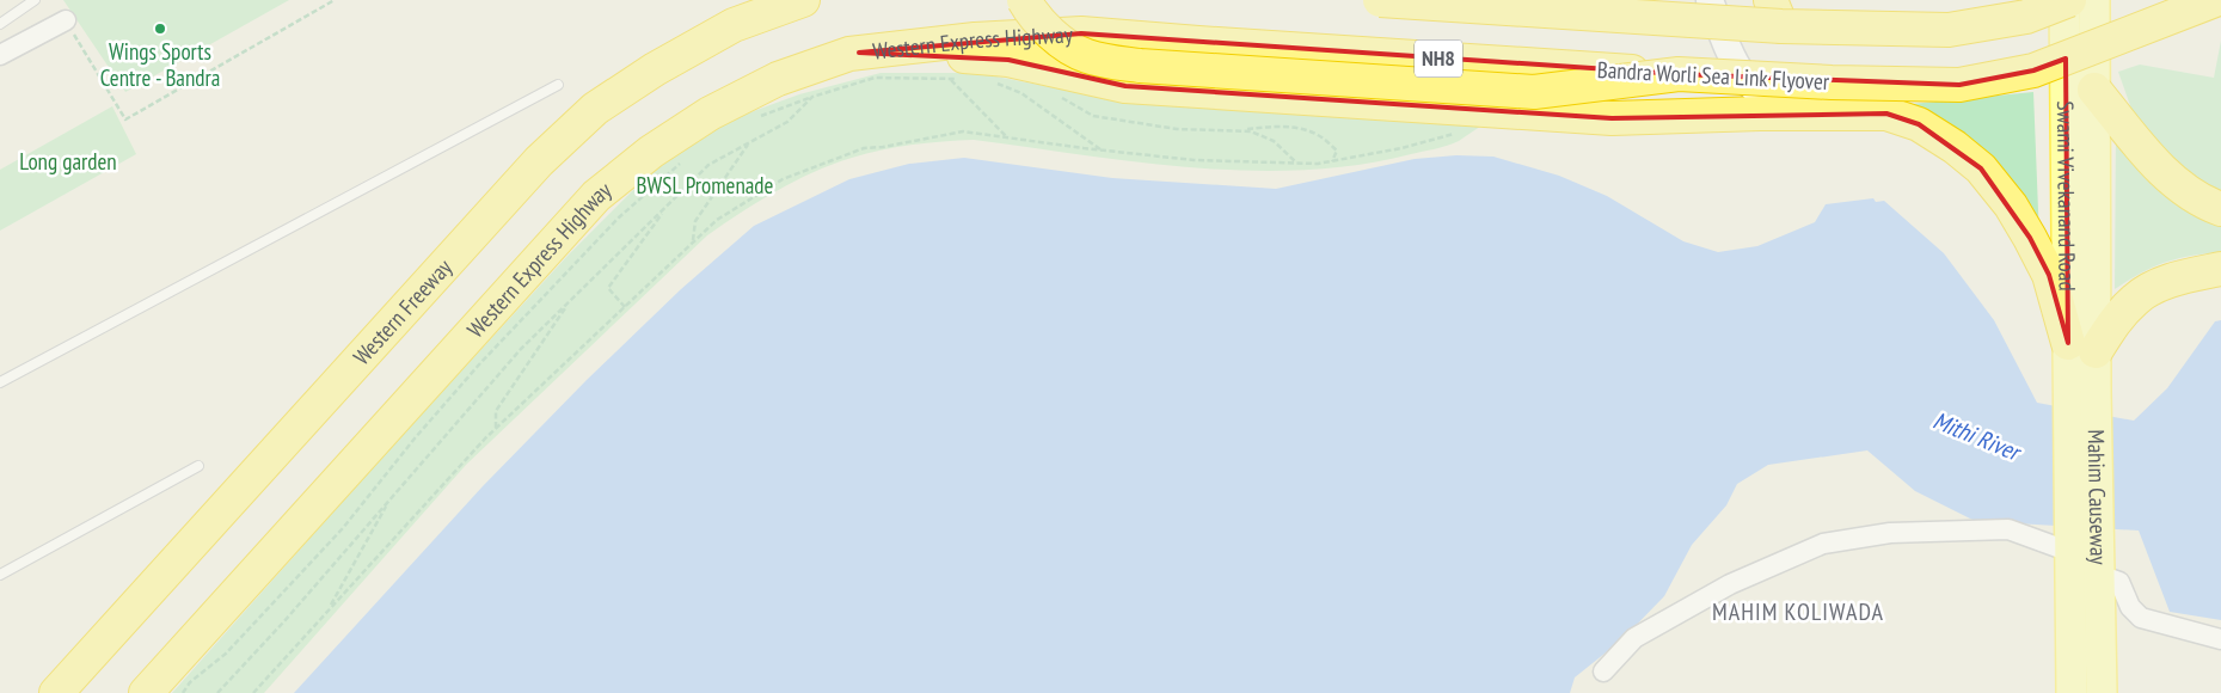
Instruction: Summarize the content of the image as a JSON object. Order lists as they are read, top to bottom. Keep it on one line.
{"streets":{"highway":["Western Express Highway","NH8","Bandra Worli Sea Link Flyover","Western Freeway"],"main road":["Swami Vivekanand Road","Mahim Causeway"]},"crossings":[["Western Express Highway","Bandra Worli Sea Link Flyover"],["Swami Vivekanand Road","Mahim Causeway"]],"districts":["MAHIM KOLIWADA"],"water":["Mithi River"],"parks":["Long garden","BWSL Promenade"],"places":["Wings Sports Centre - Bandra"]}
